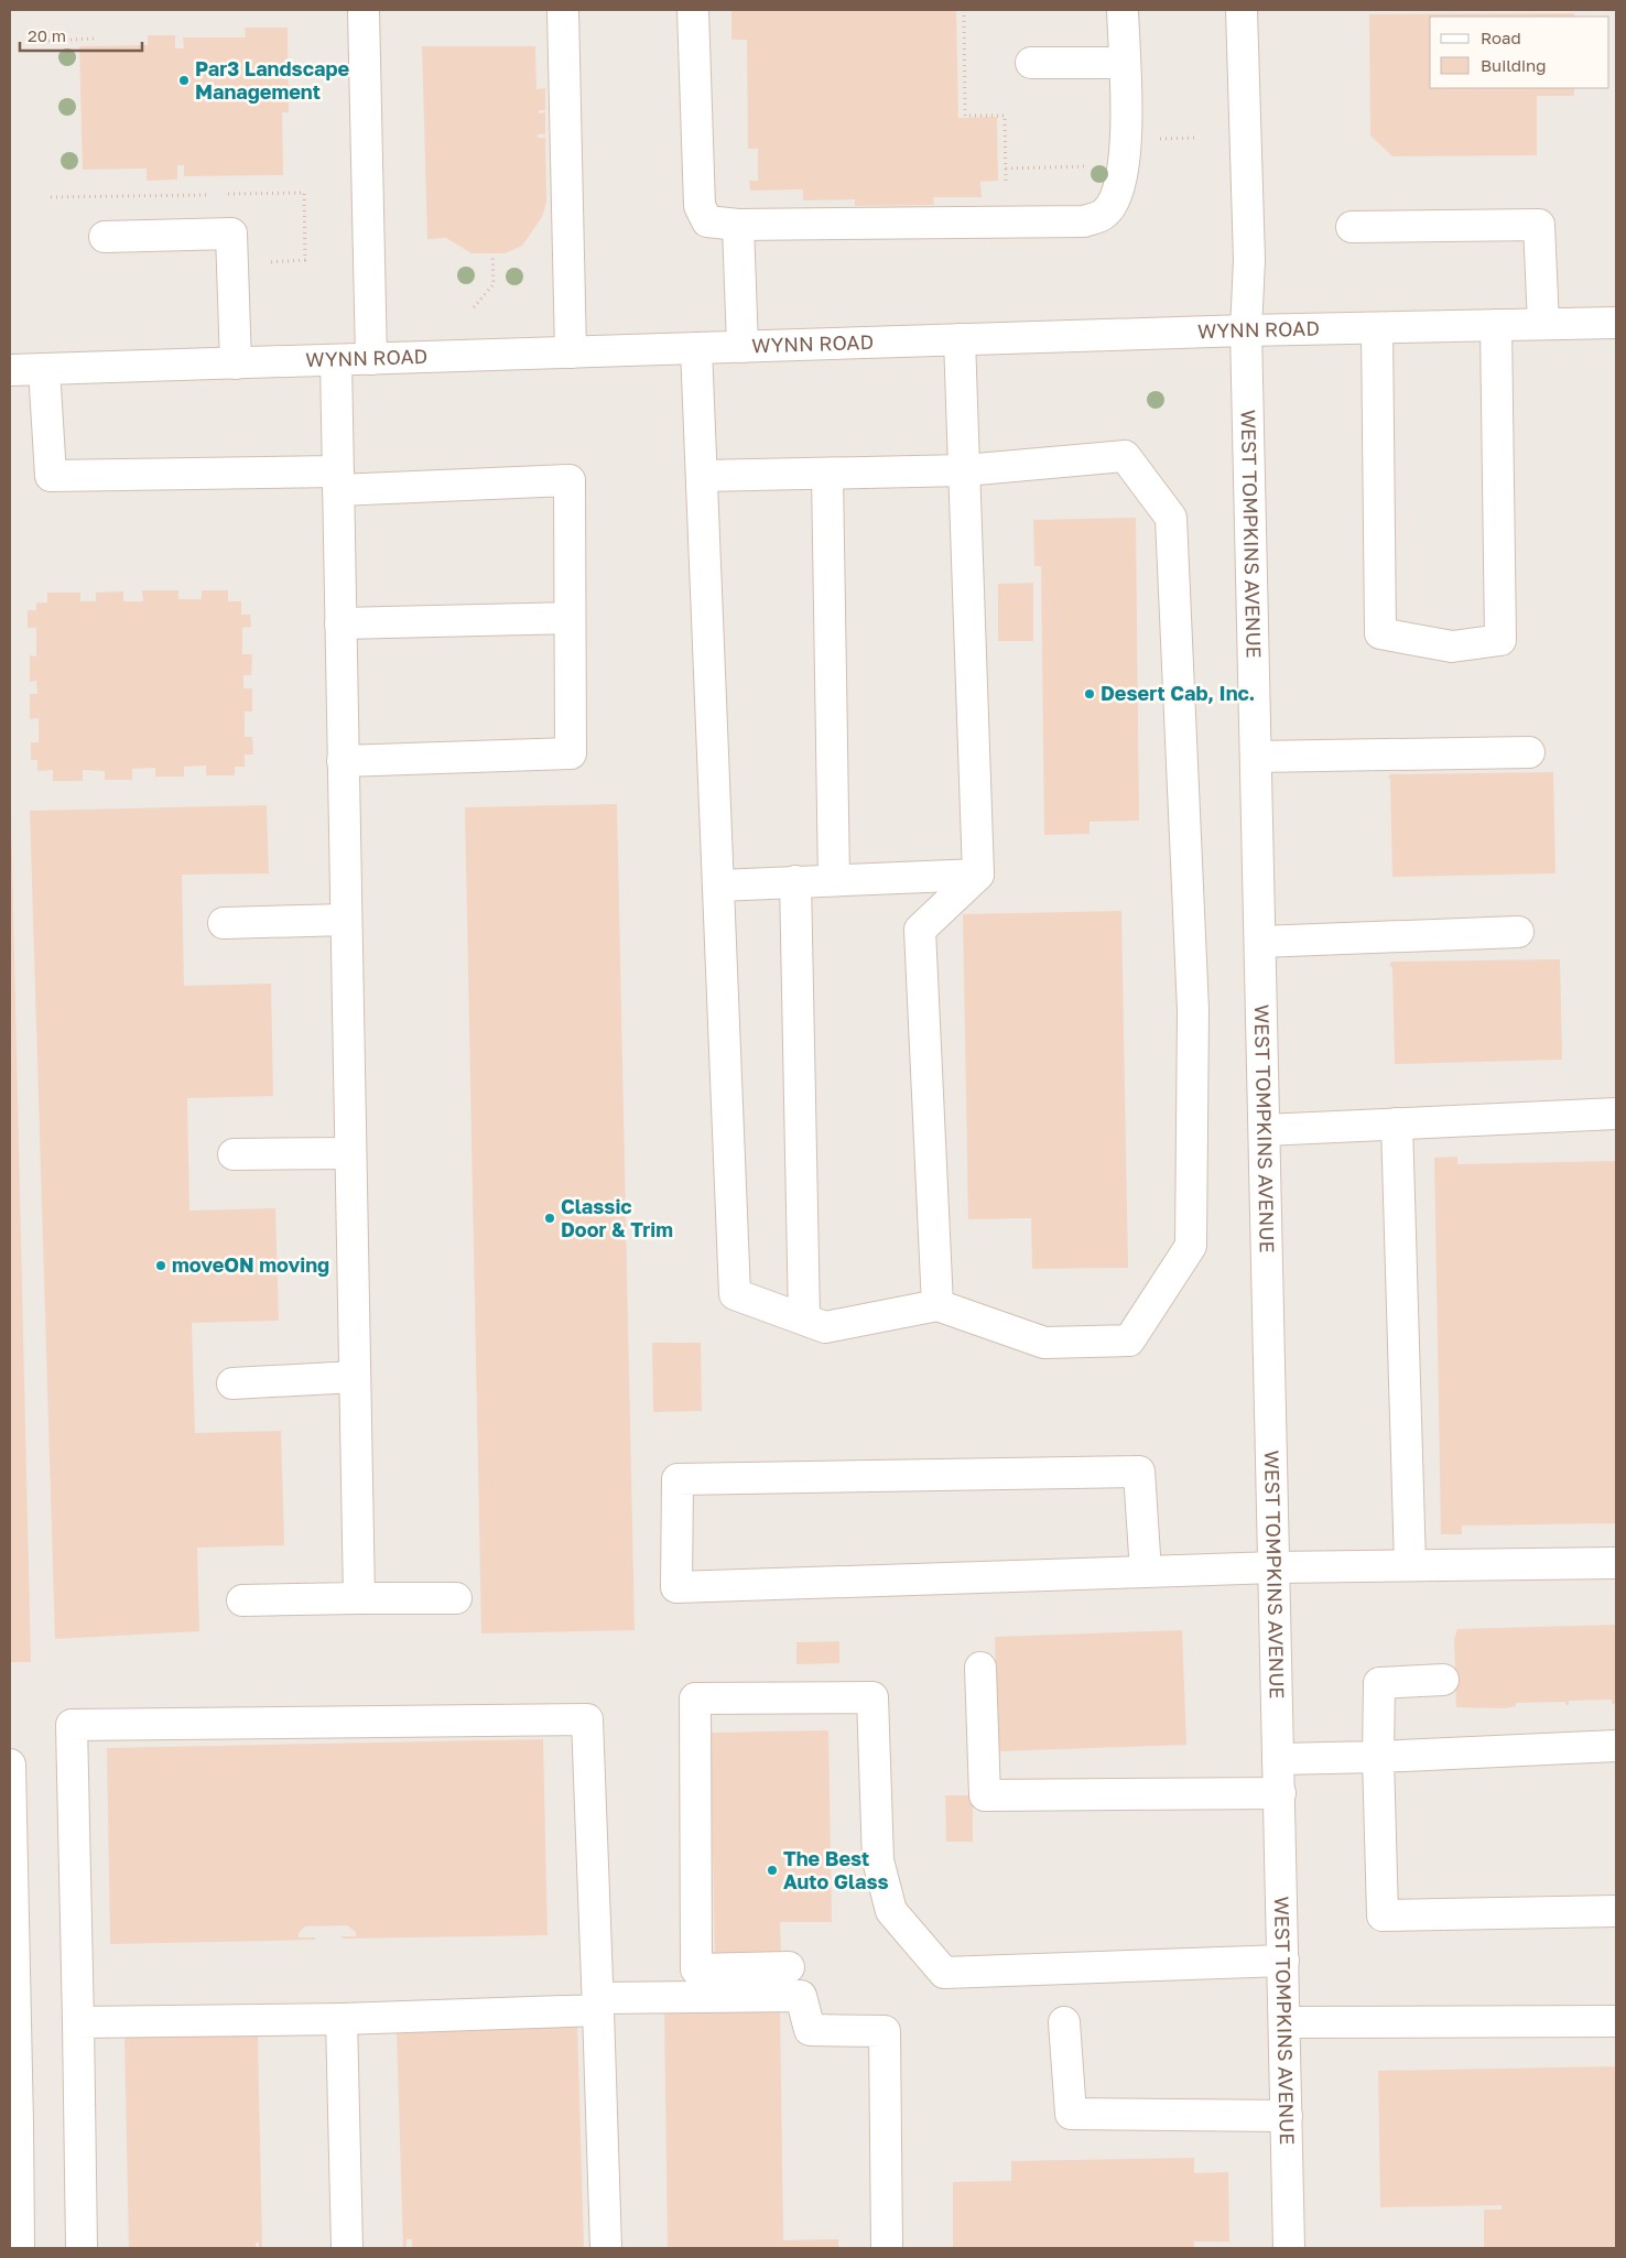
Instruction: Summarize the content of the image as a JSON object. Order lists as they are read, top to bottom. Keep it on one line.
{"streets":{"street":["WYNN ROAD","WEST TOMPKINS AVENUE"]},"crossings":[["WYNN ROAD","WEST TOMPKINS AVENUE"]],"places":["Par3 Landscape Management","Desert Cab, Inc.","Classic Door & Trim","moveON moving","The Best Auto Glass"],"legend":["Road","Building"],"scale_bar":"20 m"}
